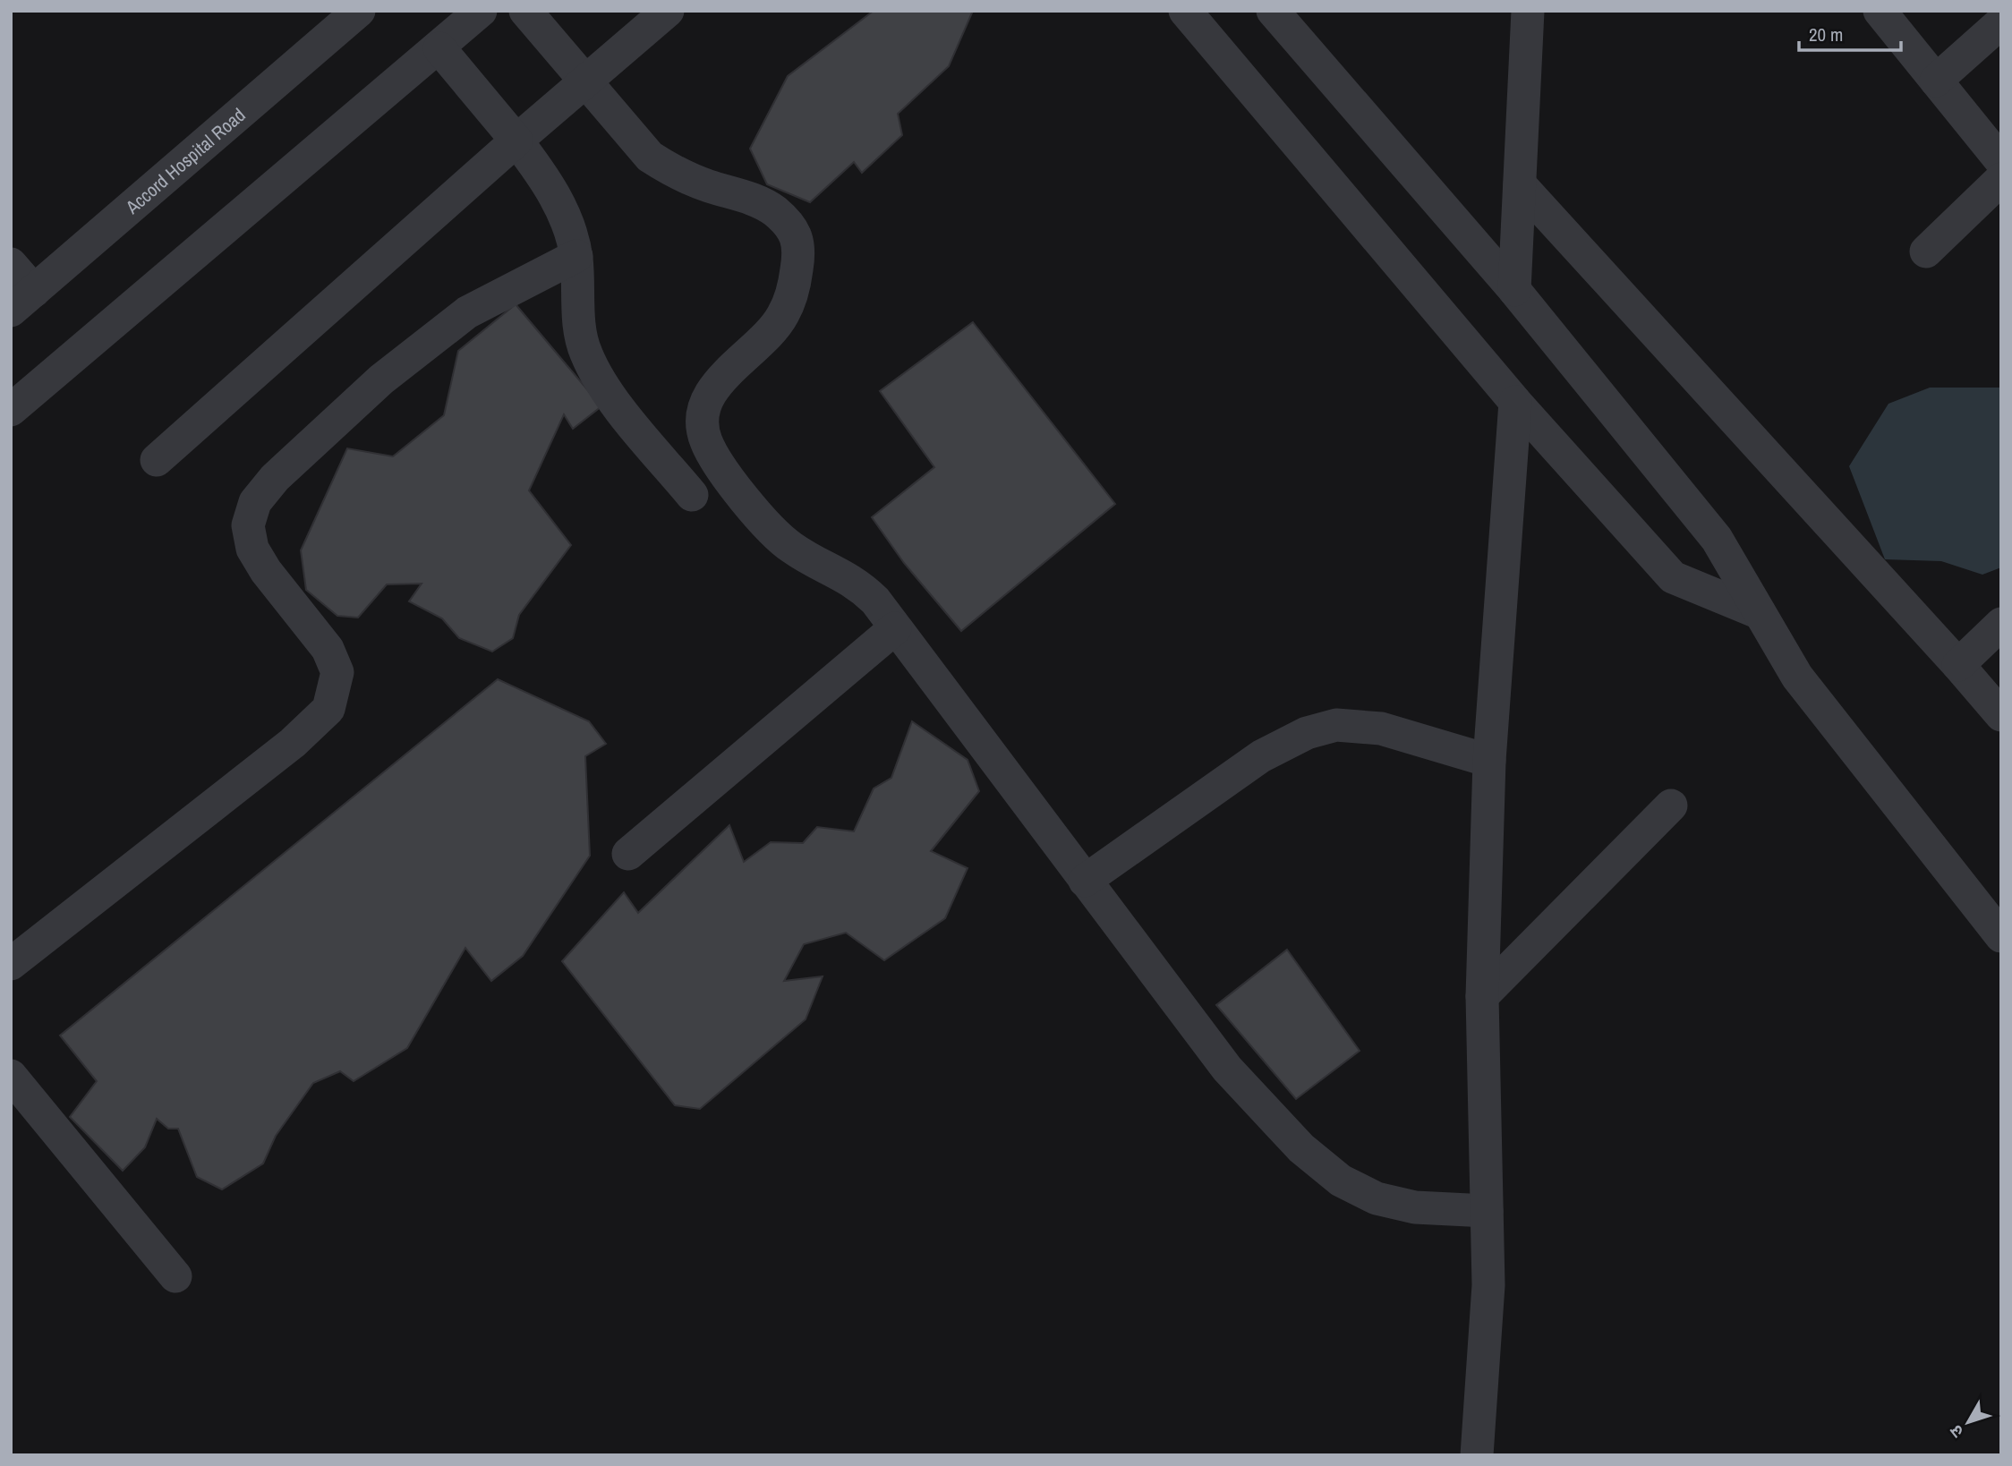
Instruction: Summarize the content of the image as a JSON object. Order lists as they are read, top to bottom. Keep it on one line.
{"streets":{"street":["Accord Hospital Road"]},"scale_bar":"20 m","north":"bottom left"}
